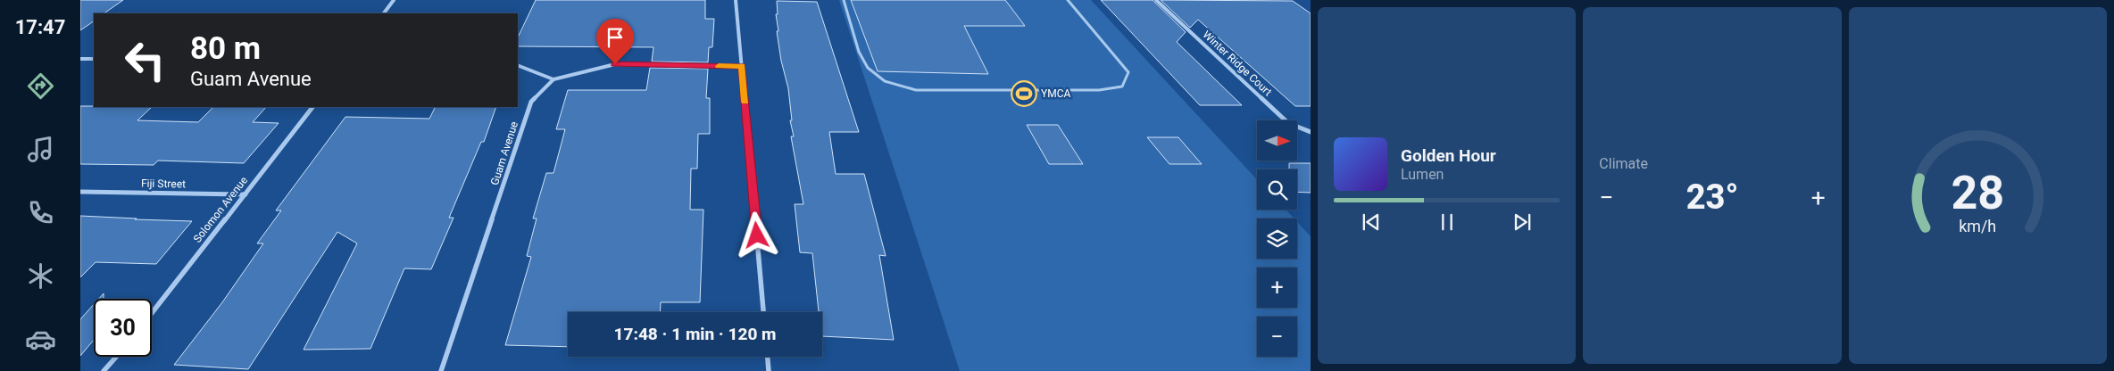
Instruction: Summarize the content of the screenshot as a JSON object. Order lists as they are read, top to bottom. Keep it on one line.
{"streets":{"street":["Winter Ridge Court","Guam Avenue","Fiji Street","Solomon Avenue"]},"crossings":[["Fiji Street","Solomon Avenue"]],"places":{"sports":["YMCA"]},"north":"right","page":{"tabs":"17:47","tile":"Climate","turn":["80 m","Guam Avenue"],"map_buttons":["+","−"],"song":["Golden Hour","Lumen"],"heat":["−","23°","+"],"limit":"30","trip":"17:48 · 1 min · 120 m","gauge":["28","km/h"]}}
